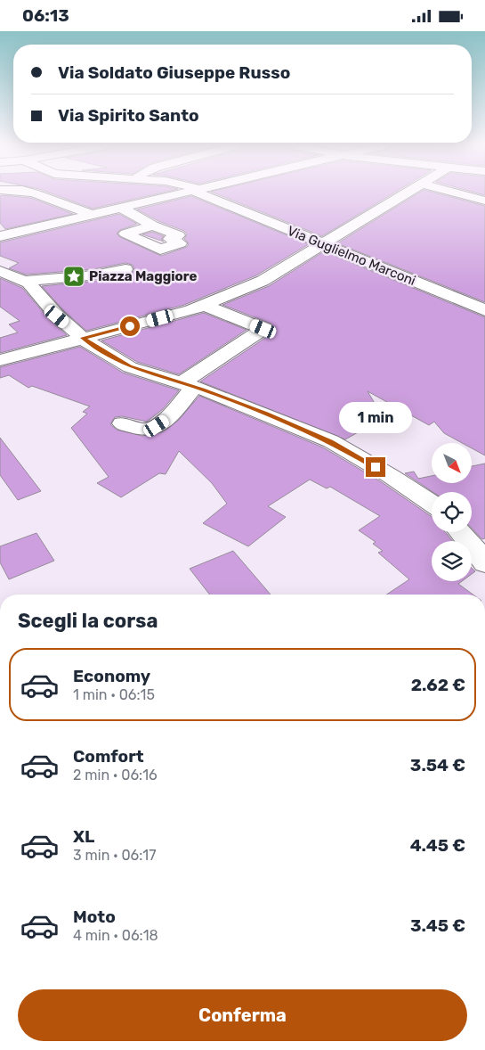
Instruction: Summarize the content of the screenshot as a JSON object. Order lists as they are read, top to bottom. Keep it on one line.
{"streets":{"street":["Via Guglielmo Marconi"]},"places":{"place":["Piazza Maggiore"]},"north":"bottom right","page":{"status":"06:13","banner":["Via Soldato Giuseppe Russo","Via Spirito Santo"],"bubble":"1 min","heading":"Scegli la corsa","list":[{"name":"Economy","note":"1 min · 06:15","value":"2.62 €"},{"name":"Comfort","note":"2 min · 06:16","value":"3.54 €"},{"name":"XL","note":"3 min · 06:17","value":"4.45 €"},{"name":"Moto","note":"4 min · 06:18","value":"3.45 €"}],"buttons":"Conferma"}}
